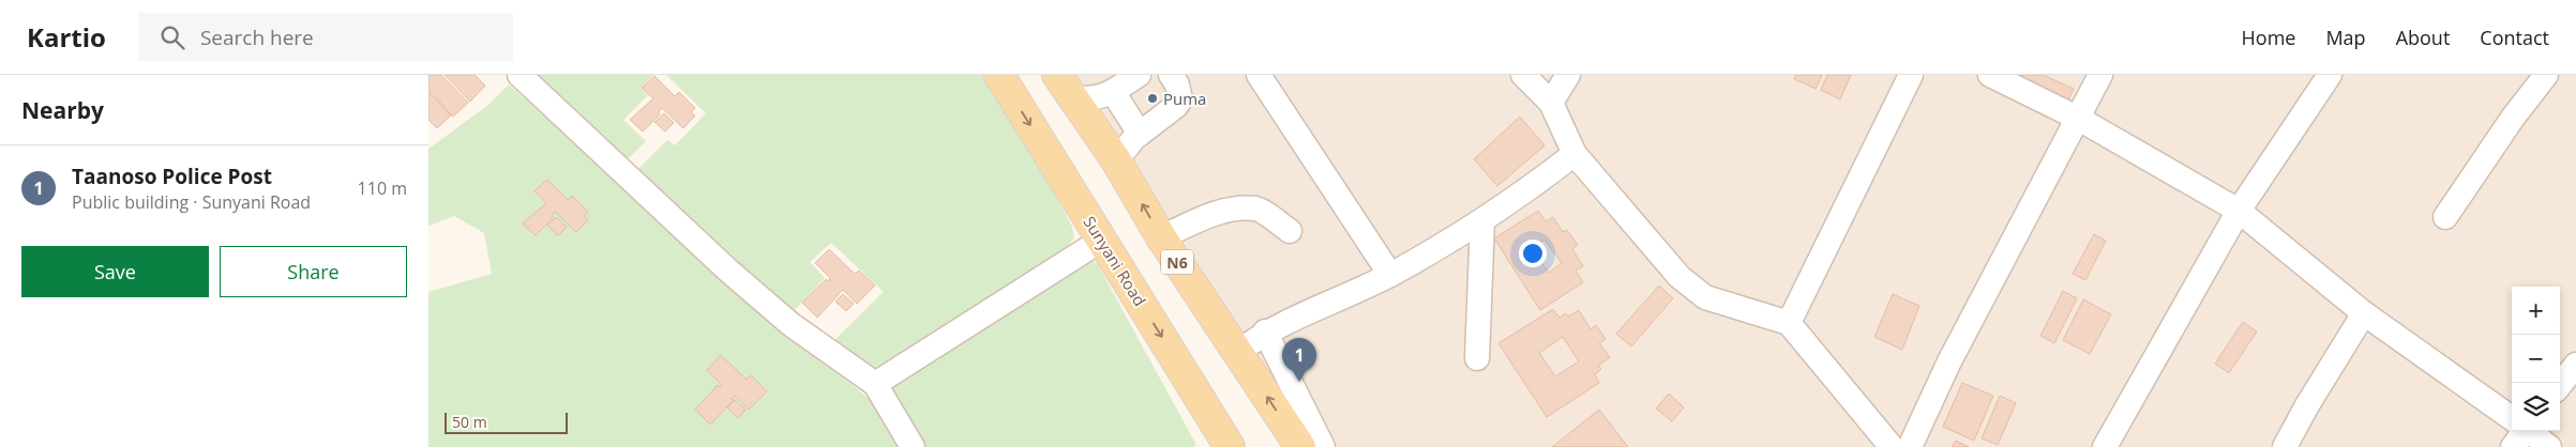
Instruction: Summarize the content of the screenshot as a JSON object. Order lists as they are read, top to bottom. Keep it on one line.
{"streets":{"main road":["Sunyani Road","N6"]},"places":["Puma"],"scale_bar":"50 m","page":{"header":"Kartio","search":"Search here","nav":["Home","Map","About","Contact"],"heading":"Nearby","list":[{"mark":"1","name":"Taanoso Police Post","note":"Public building · Sunyani Road","value":"110 m"}],"buttons":["Save","Share"],"map_buttons":["+","−"],"pins":"1","scale":"50 m"}}
